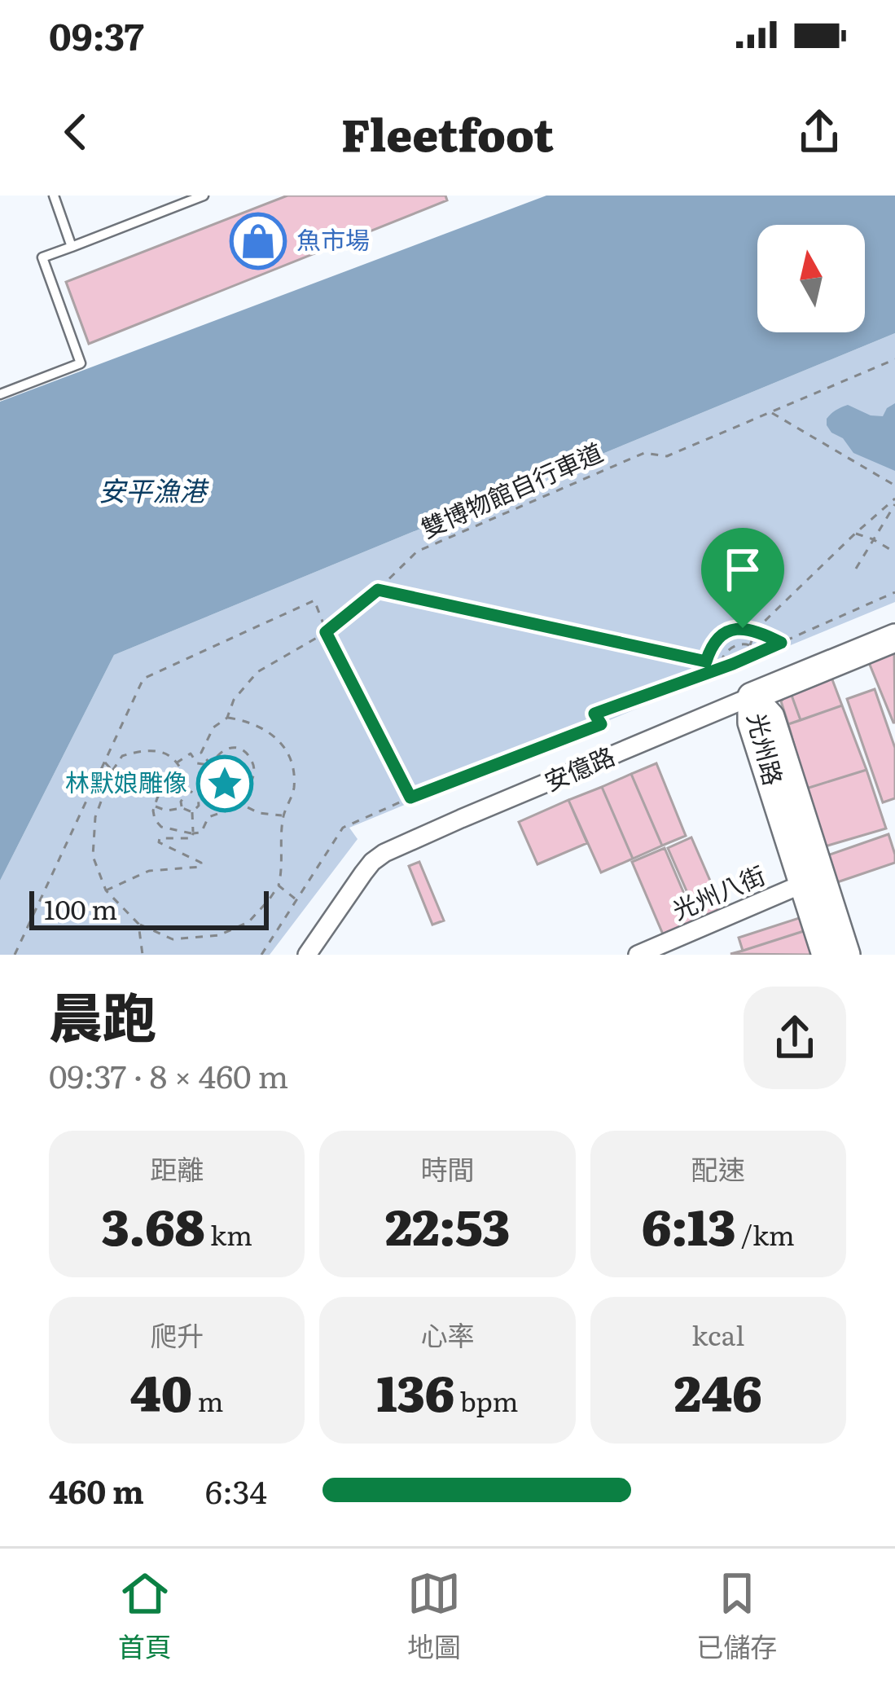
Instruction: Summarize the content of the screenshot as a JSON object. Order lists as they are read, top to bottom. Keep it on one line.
{"streets":{"street":["光州路","安億路","光州八街"],"path":["雙博物館自行車道"]},"crossings":[["光州路","安億路"],["光州路","光州八街"]],"water":["安平漁港"],"places":{"shop":["魚市場"],"place":["林默娘雕像"]},"scale_bar":"100 m","north":"top","page":{"status":"09:37","header":"Fleetfoot","scale":"100 m","heading":["晨跑","09:37 · 8 × 460 m"],"stats":[["距離","3.68 km"],["時間","22:53"],["配速","6:13 /km"],["爬升","40 m"],["心率","136 bpm"],["kcal","246"]],"list":[{"name":"460 m","note":"6:34"}],"tabs":["首頁","地圖","已儲存"]}}
